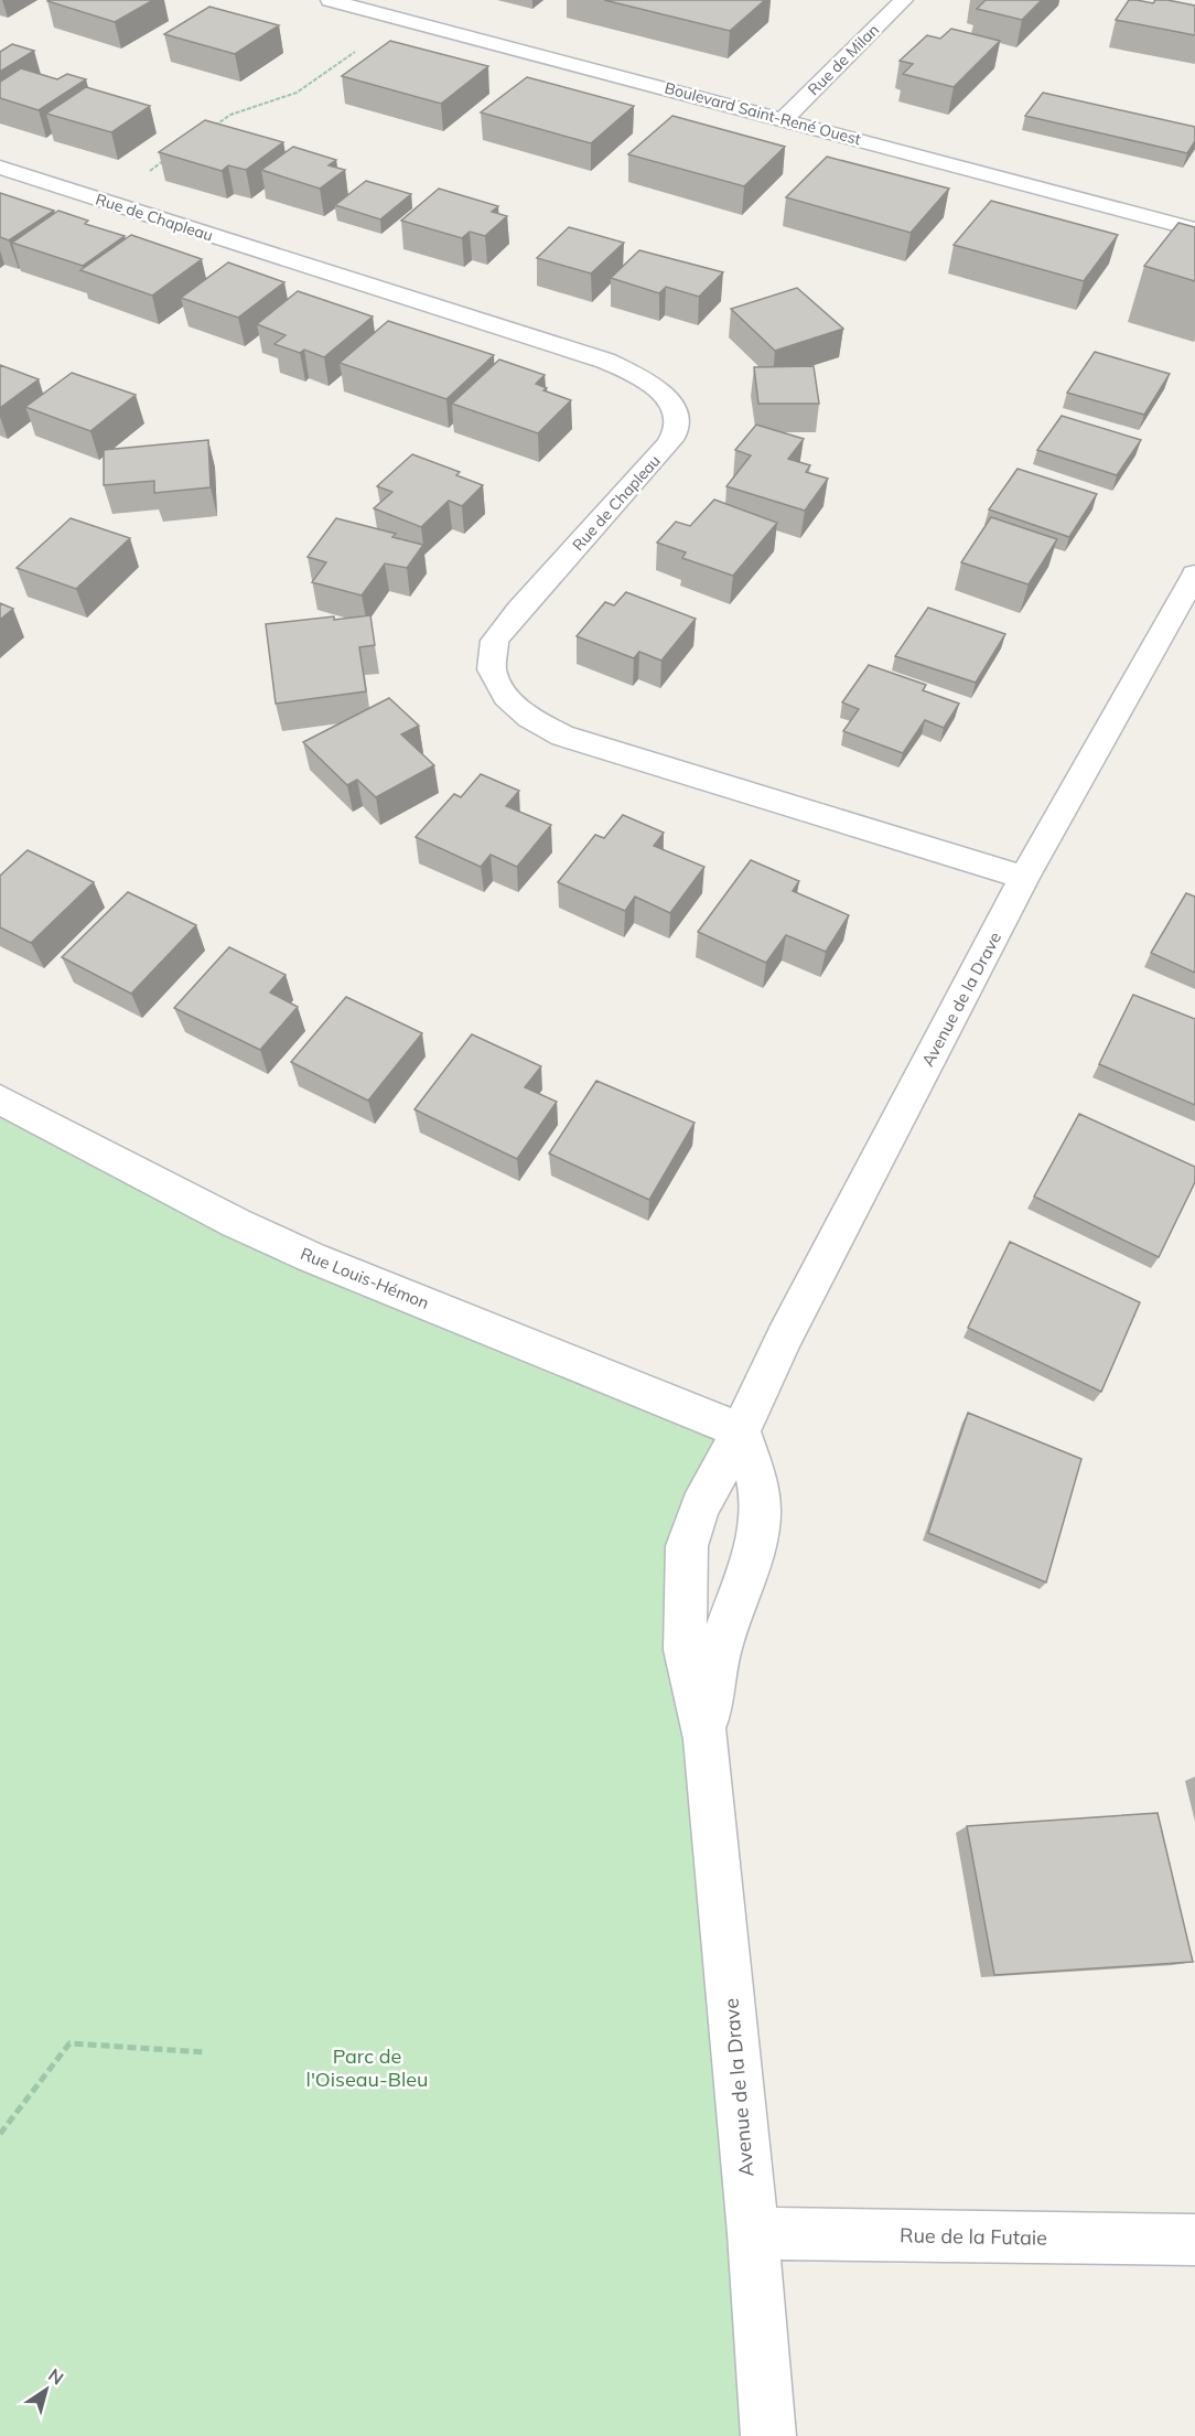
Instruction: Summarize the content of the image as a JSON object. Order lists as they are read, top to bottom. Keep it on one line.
{"streets":{"street":["Rue de Milan","Boulevard Saint-René Ouest","Rue de Chapleau","Avenue de la Drave","Rue Louis-Hémon","Rue de la Futaie"]},"crossings":[["Rue de Milan","Boulevard Saint-René Ouest"],["Rue de Chapleau","Avenue de la Drave"],["Avenue de la Drave","Rue Louis-Hémon"],["Avenue de la Drave","Rue de la Futaie"]],"parks":["Parc de l'Oiseau-Bleu"],"north":"top right"}
